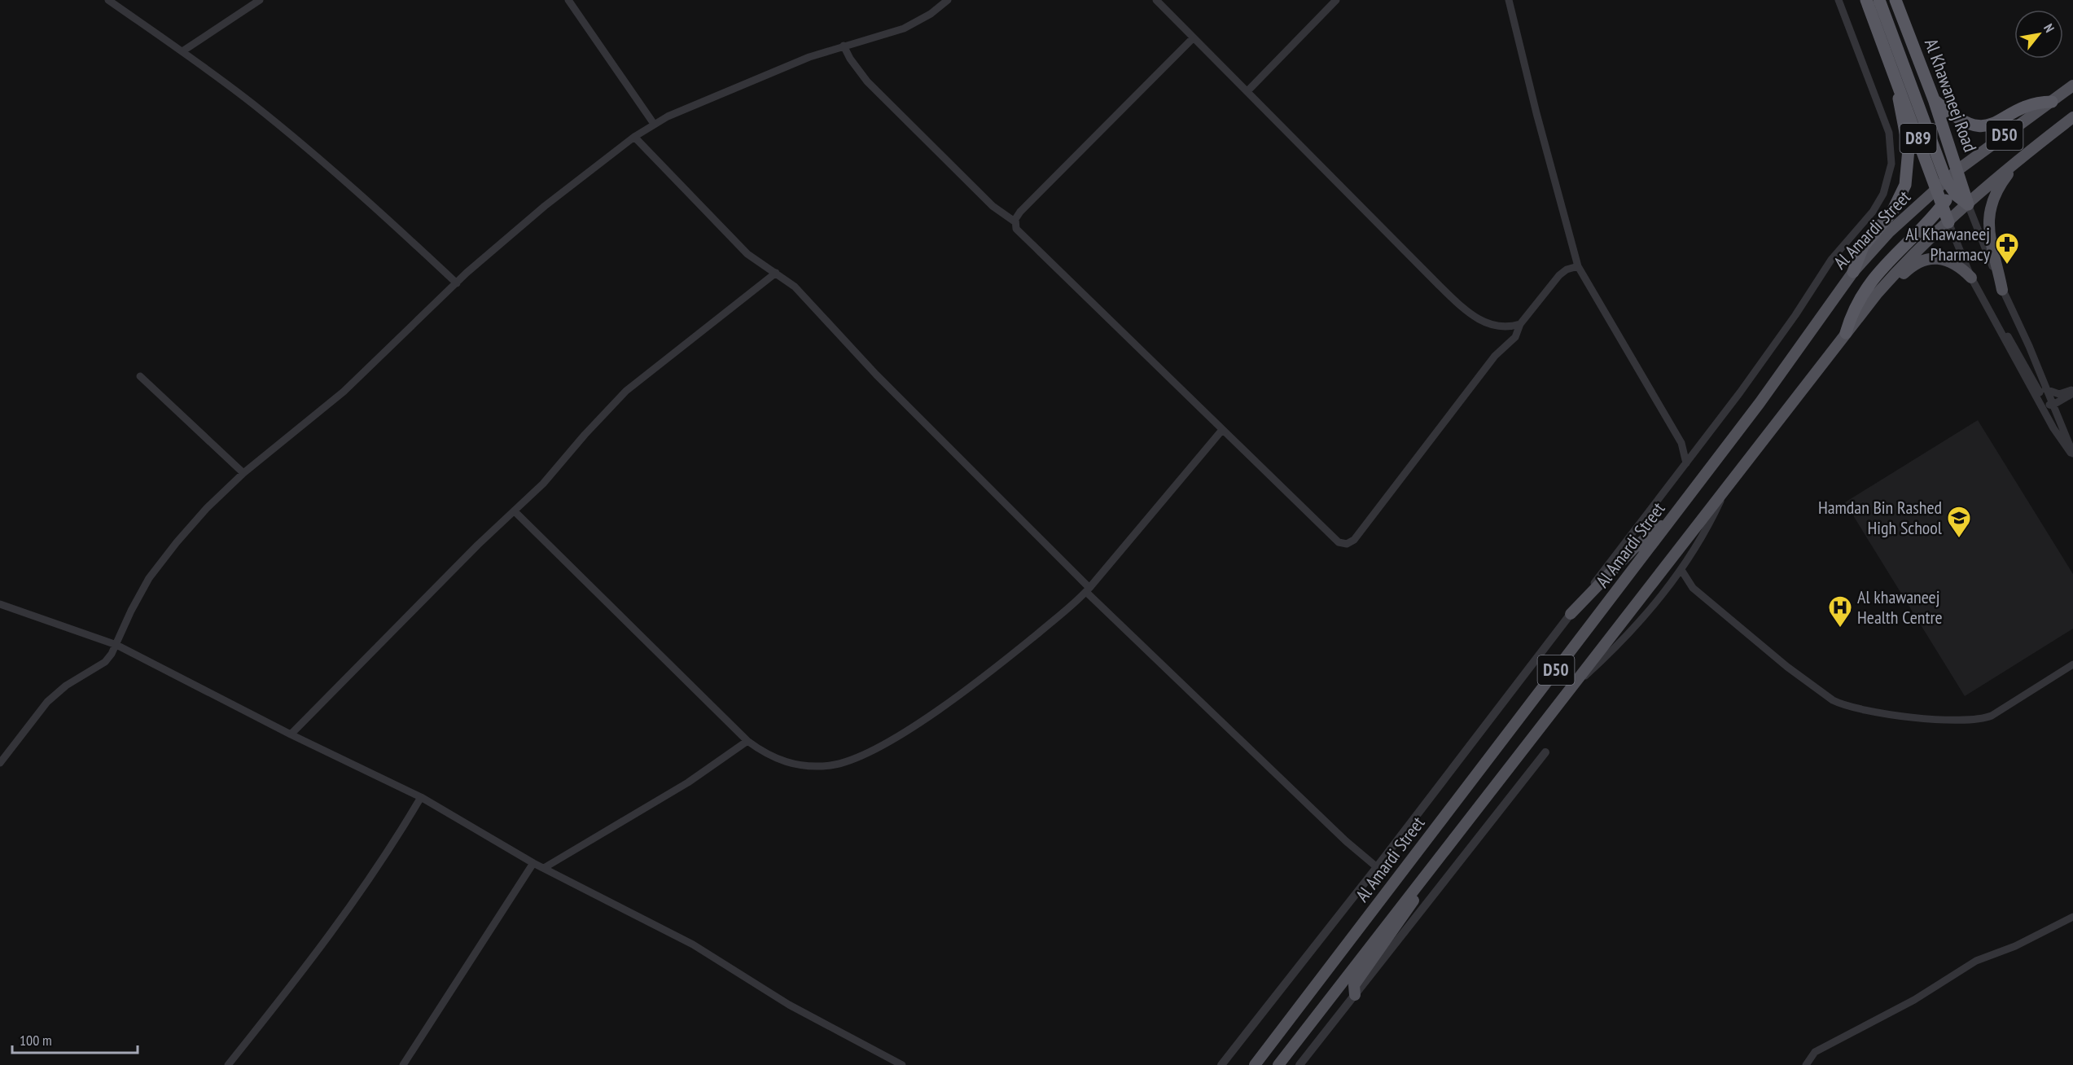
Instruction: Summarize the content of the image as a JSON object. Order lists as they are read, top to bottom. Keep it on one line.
{"streets":{"highway":["Al Khawaneej Road","D89"],"main road":["D50","Al Amardi Street"]},"crossings":[["Al Khawaneej Road","D50"],["Al Khawaneej Road","Al Amardi Street"],["D89","Al Amardi Street"]],"places":{"pharmacy":["Al Khawaneej Pharmacy"],"school or university":["Hamdan Bin Rashed High School"],"hospital":["Al khawaneej Health Centre"]},"scale_bar":"100 m","north":"top right"}
